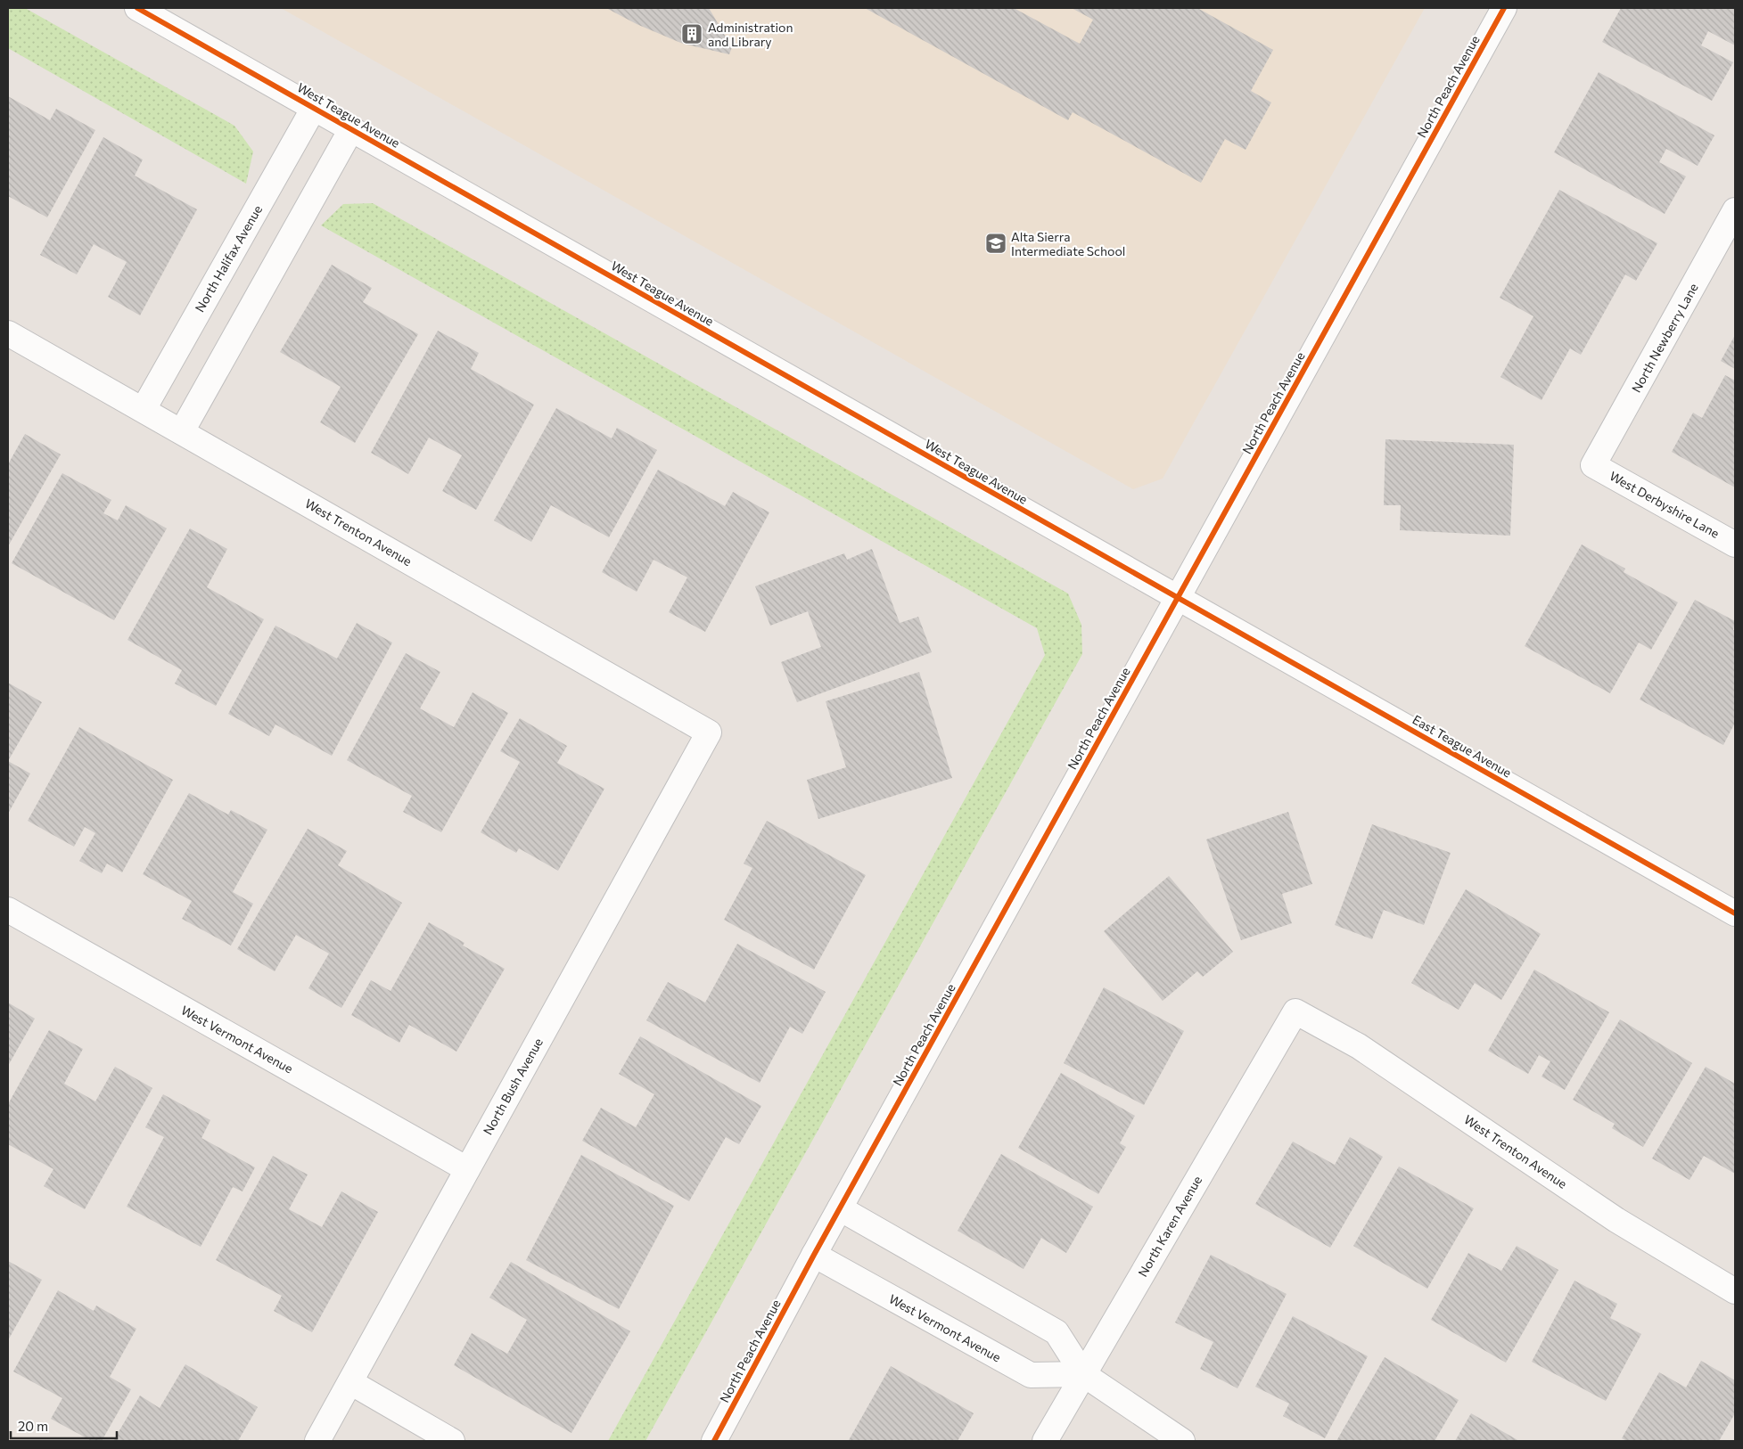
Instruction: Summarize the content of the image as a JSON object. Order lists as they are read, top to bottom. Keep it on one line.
{"streets":{"street":["North Peach Avenue","West Teague Avenue","North Halifax Avenue","North Newberry Lane","West Derbyshire Lane","West Trenton Avenue","East Teague Avenue","West Vermont Avenue","North Bush Avenue","North Karen Avenue"]},"crossings":[["North Peach Avenue","West Teague Avenue"],["North Peach Avenue","East Teague Avenue"],["North Peach Avenue","West Vermont Avenue"],["West Teague Avenue","North Halifax Avenue"],["West Teague Avenue","East Teague Avenue"],["North Halifax Avenue","West Trenton Avenue"],["North Newberry Lane","West Derbyshire Lane"],["West Trenton Avenue","North Bush Avenue"],["West Trenton Avenue","North Karen Avenue"],["West Vermont Avenue","North Bush Avenue"],["West Vermont Avenue","North Karen Avenue"]],"places":{"building":["Administration and Library"],"school or university":["Alta Sierra Intermediate School"]},"scale_bar":"20 m"}
